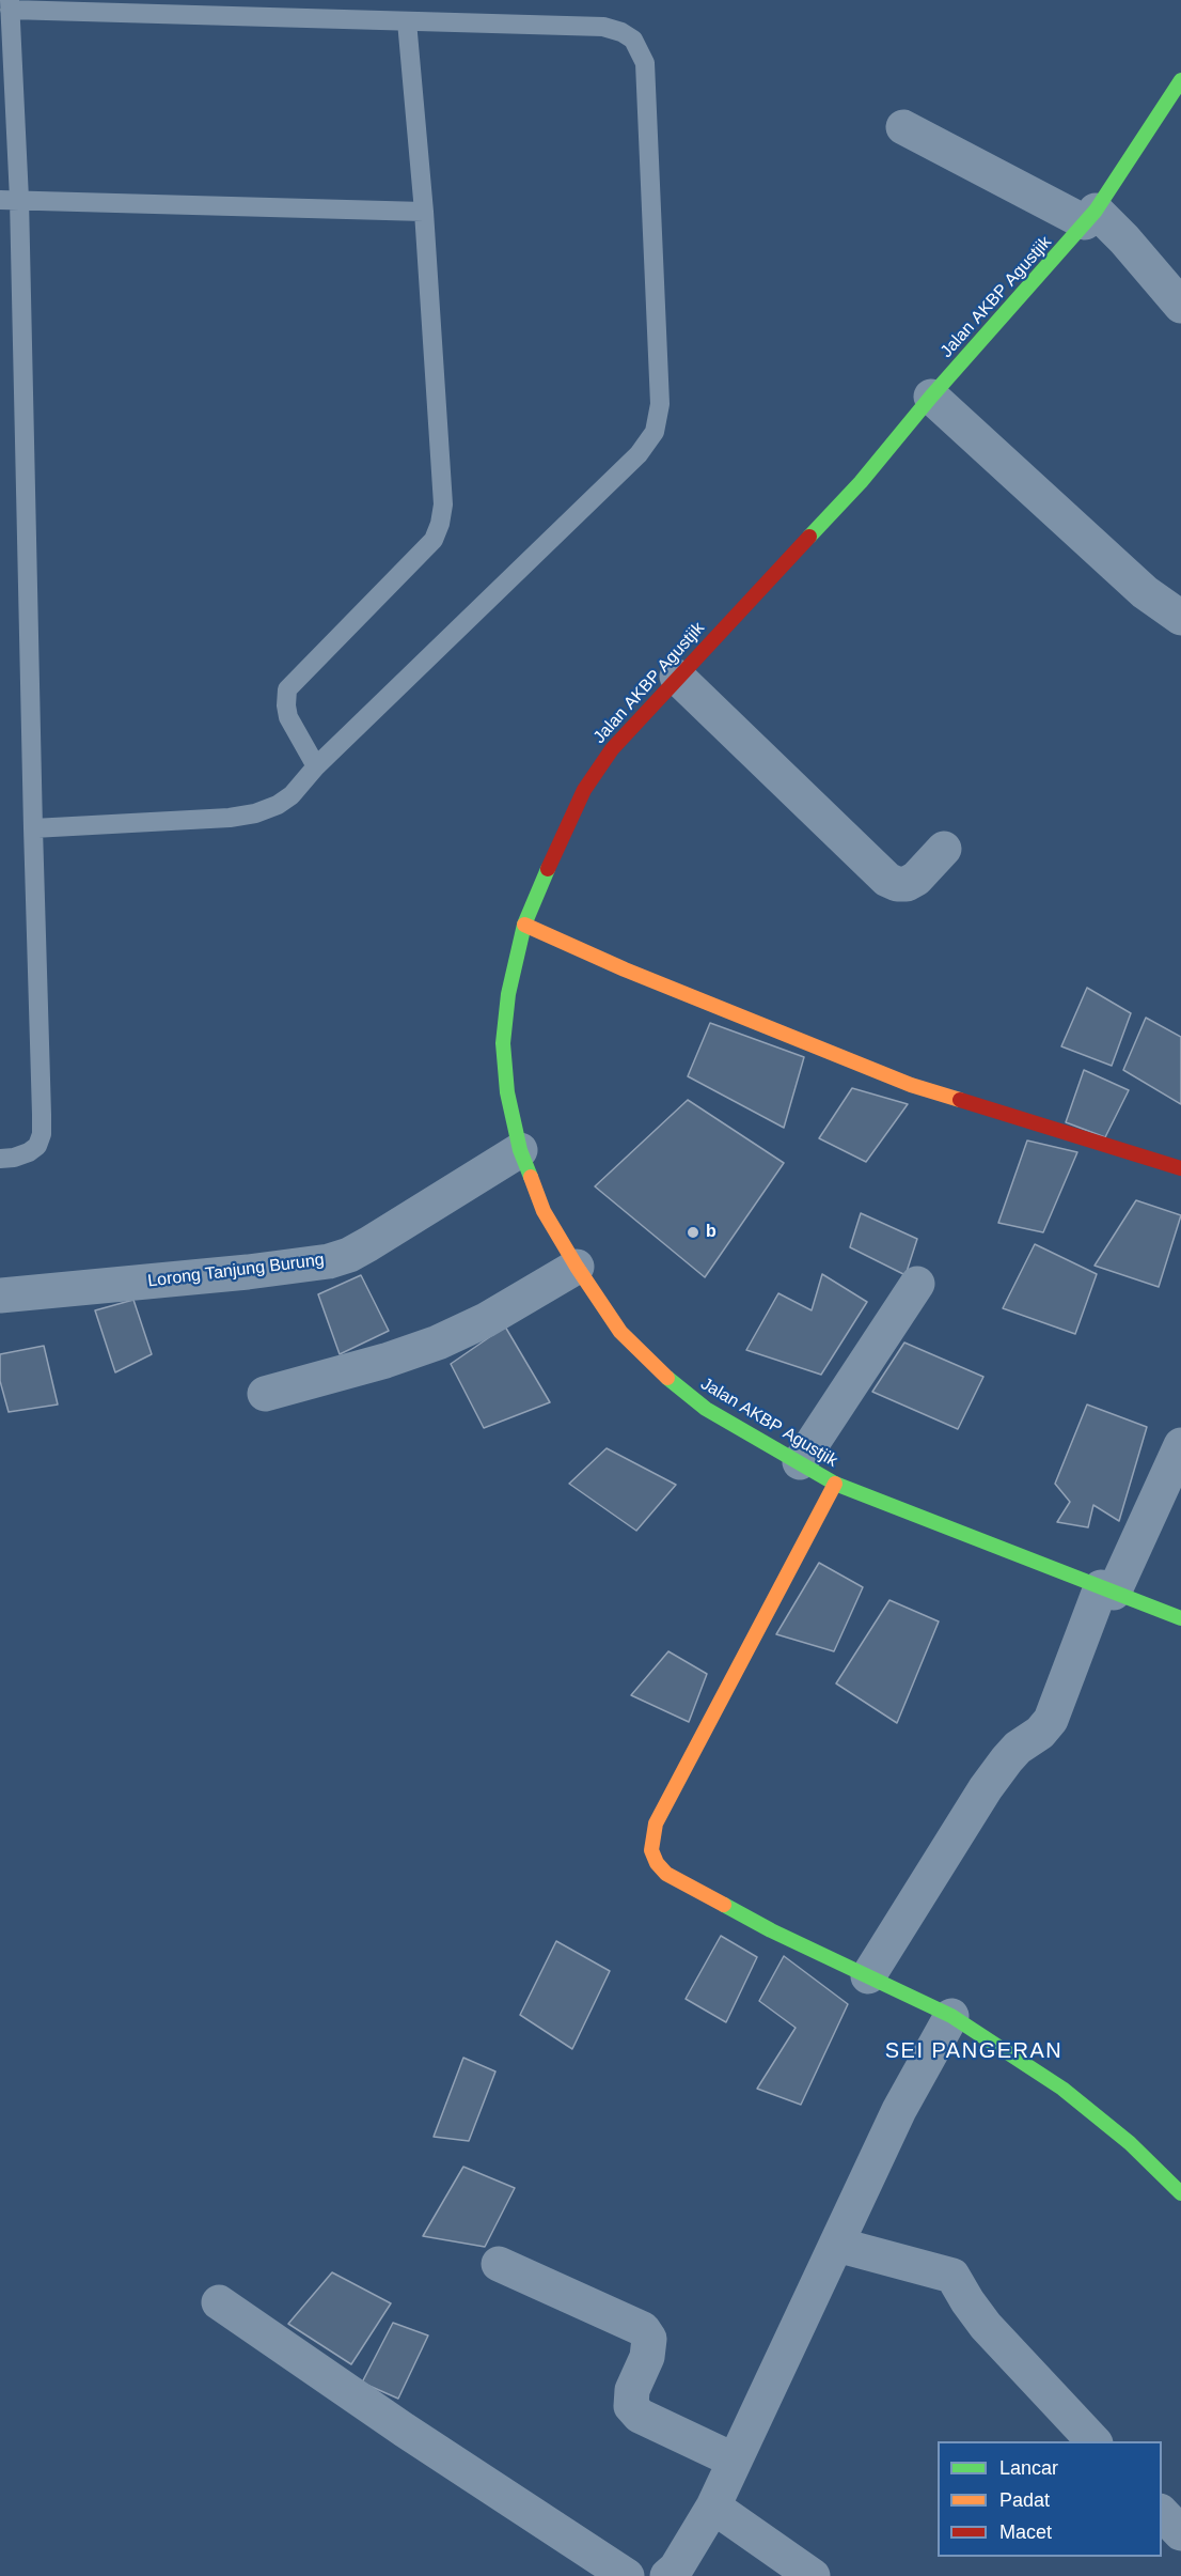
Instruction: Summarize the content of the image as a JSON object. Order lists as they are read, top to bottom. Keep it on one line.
{"streets":{"street":["Jalan AKBP Agustjik","Lorong Tanjung Burung"]},"crossings":[["Jalan AKBP Agustjik","Lorong Tanjung Burung"]],"districts":["SEI PANGERAN"],"places":["b"],"legend":["Lancar","Padat","Macet"]}
